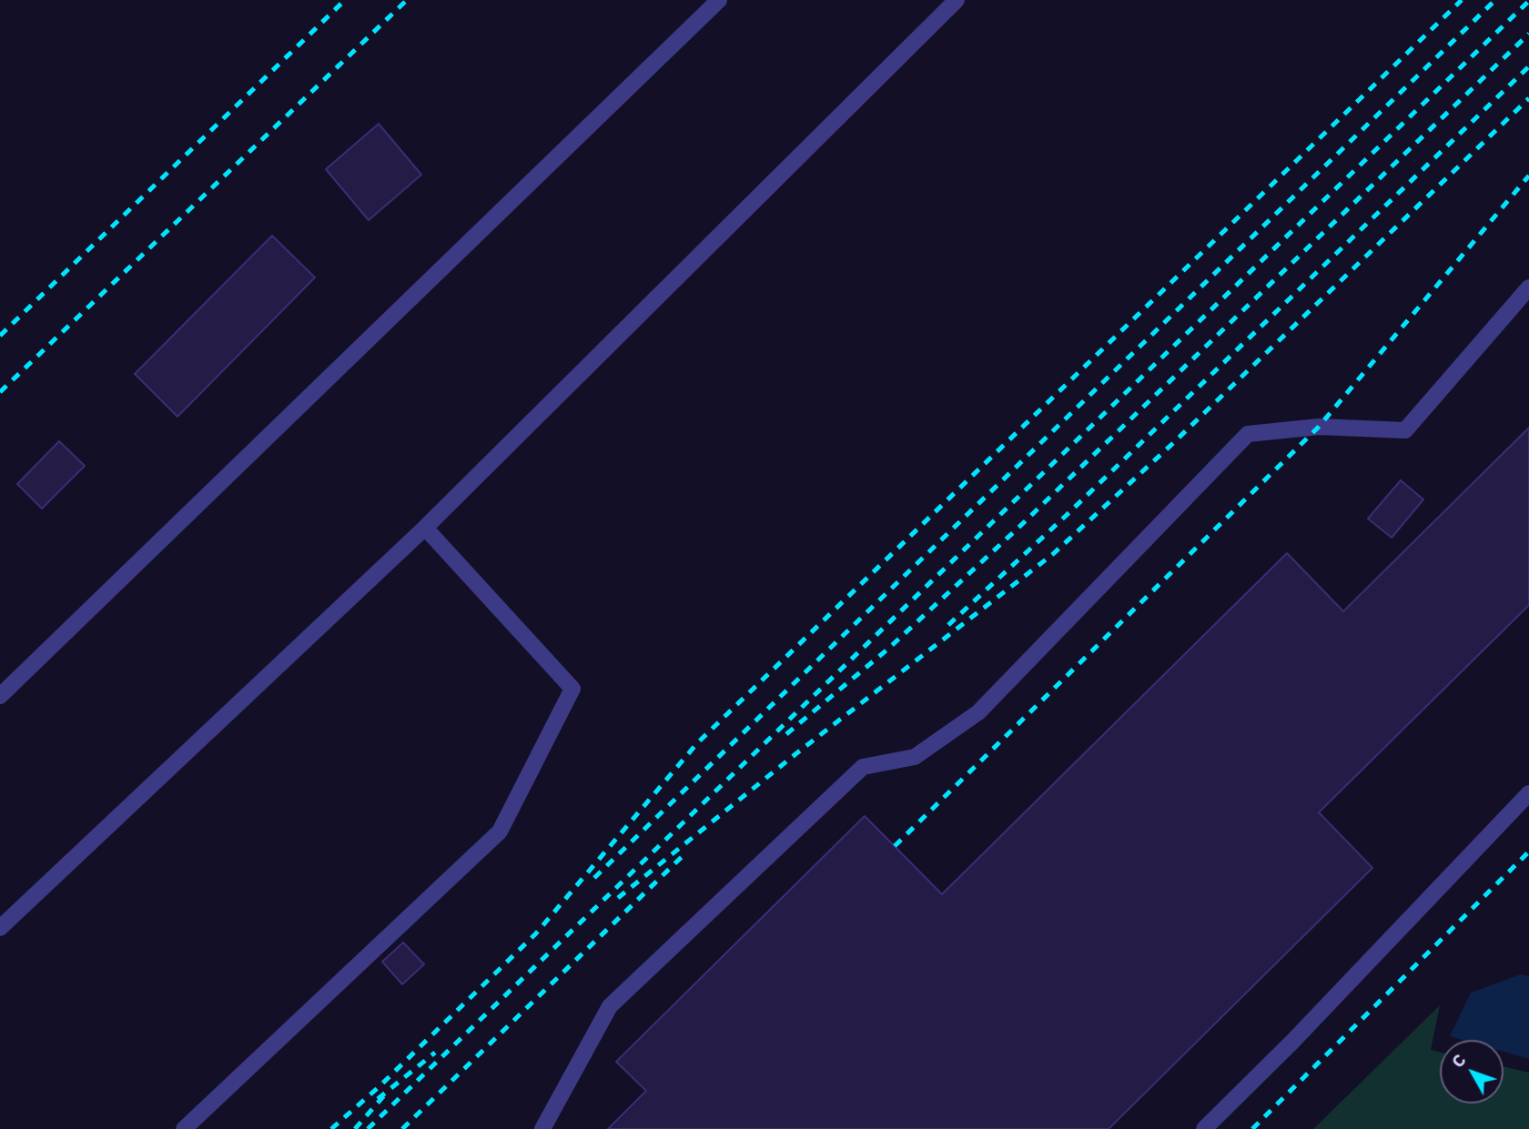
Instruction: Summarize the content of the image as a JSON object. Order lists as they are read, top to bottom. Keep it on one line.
{"north":"top left"}
